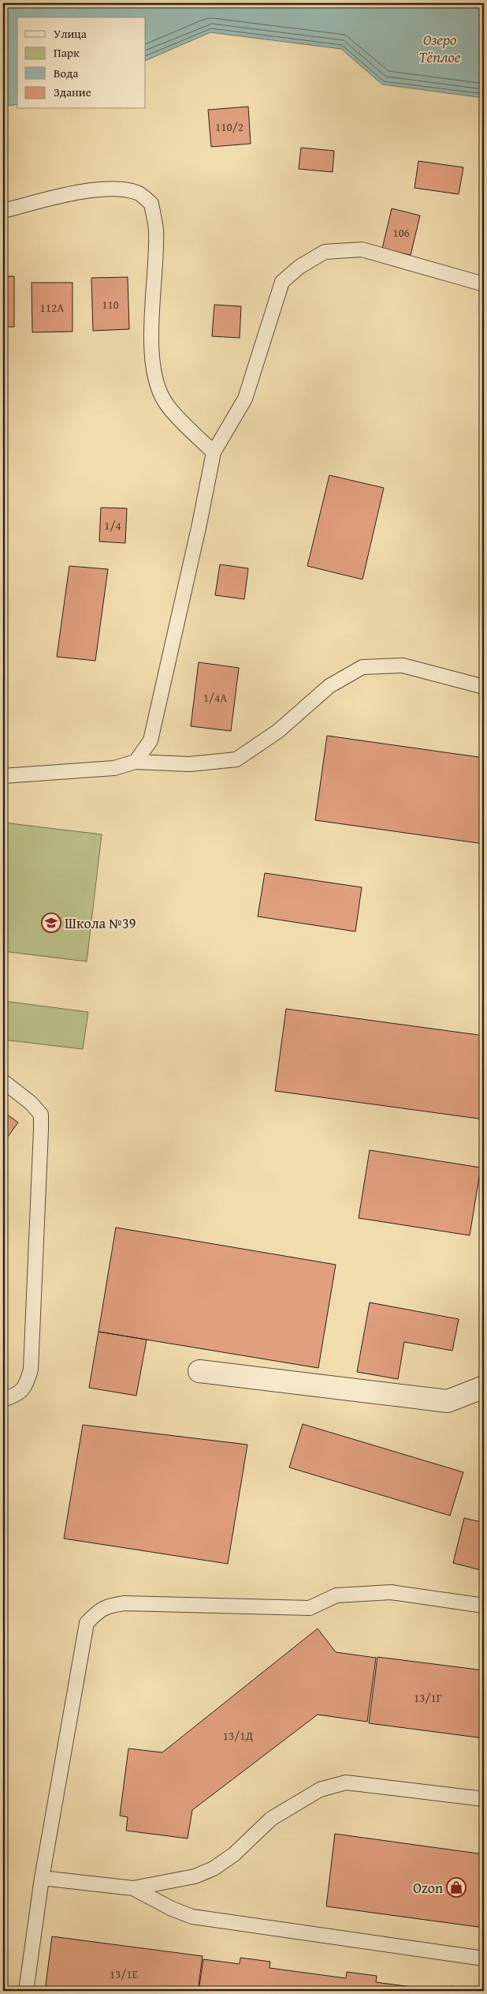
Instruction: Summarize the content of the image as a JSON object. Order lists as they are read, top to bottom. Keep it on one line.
{"water":["Озеро Тёплое"],"places":{"school or university":["Школа №39"],"shop":["Ozon"]},"house_numbers":["110/2","106","110","112А","1/4","1/4А","13/1Г","13/1Д","13/1Е"],"legend":["Улица","Парк","Вода","Здание"]}
